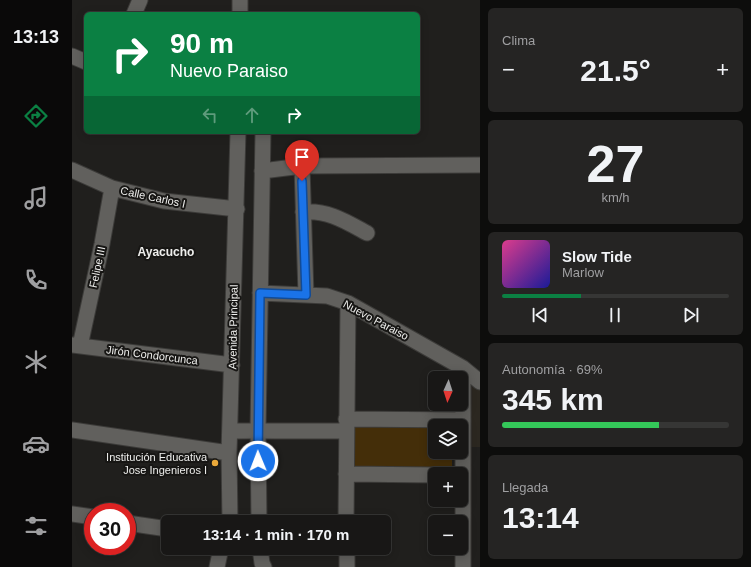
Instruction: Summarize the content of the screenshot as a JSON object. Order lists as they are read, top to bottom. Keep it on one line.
{"streets":{"street":["Calle Carlos I","Felipe III","Nuevo Paraiso","Avenida Principal","Jirón Condorcunca"]},"crossings":[["Calle Carlos I","Felipe III"],["Calle Carlos I","Avenida Principal"],["Felipe III","Jirón Condorcunca"],["Avenida Principal","Jirón Condorcunca"]],"districts":["Ayacucho"],"places":["Institución Educativa Jose Ingenieros I"],"north":"bottom","page":{"tabs":"13:13","tile":["Clima",["27","km/h"],["Autonomía · 69%","345 km"],["Llegada","13:14"]],"turn":["90 m","Nuevo Paraiso"],"heat":["−","21.5°","+"],"song":["Slow Tide","Marlow"],"map_buttons":["+","−"],"limit":"30","trip":"13:14 · 1 min · 170 m"}}
